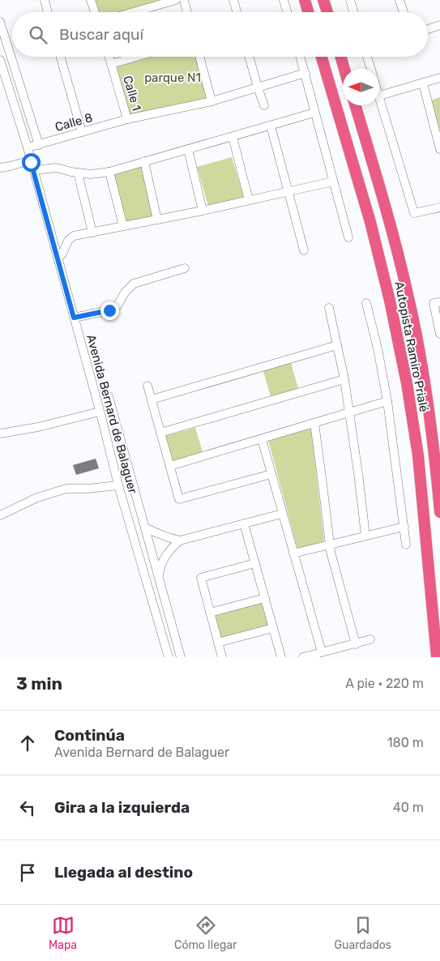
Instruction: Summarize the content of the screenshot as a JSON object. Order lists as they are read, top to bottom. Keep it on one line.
{"streets":{"highway":["Autopista Ramiro Prialé"],"street":["Calle 1","Calle 8","Avenida Bernard de Balaguer"]},"crossings":[["Calle 1","Calle 8"],["Calle 8","Avenida Bernard de Balaguer"]],"parks":["parque N1"],"north":"left","page":{"search":"Buscar aquí","heading":["3 min","A pie · 220 m"],"list":[["Continúa","Avenida Bernard de Balaguer","180 m"],["Gira a la izquierda","40 m"],"Llegada al destino"],"nav":["Mapa","Cómo llegar","Guardados"]}}
